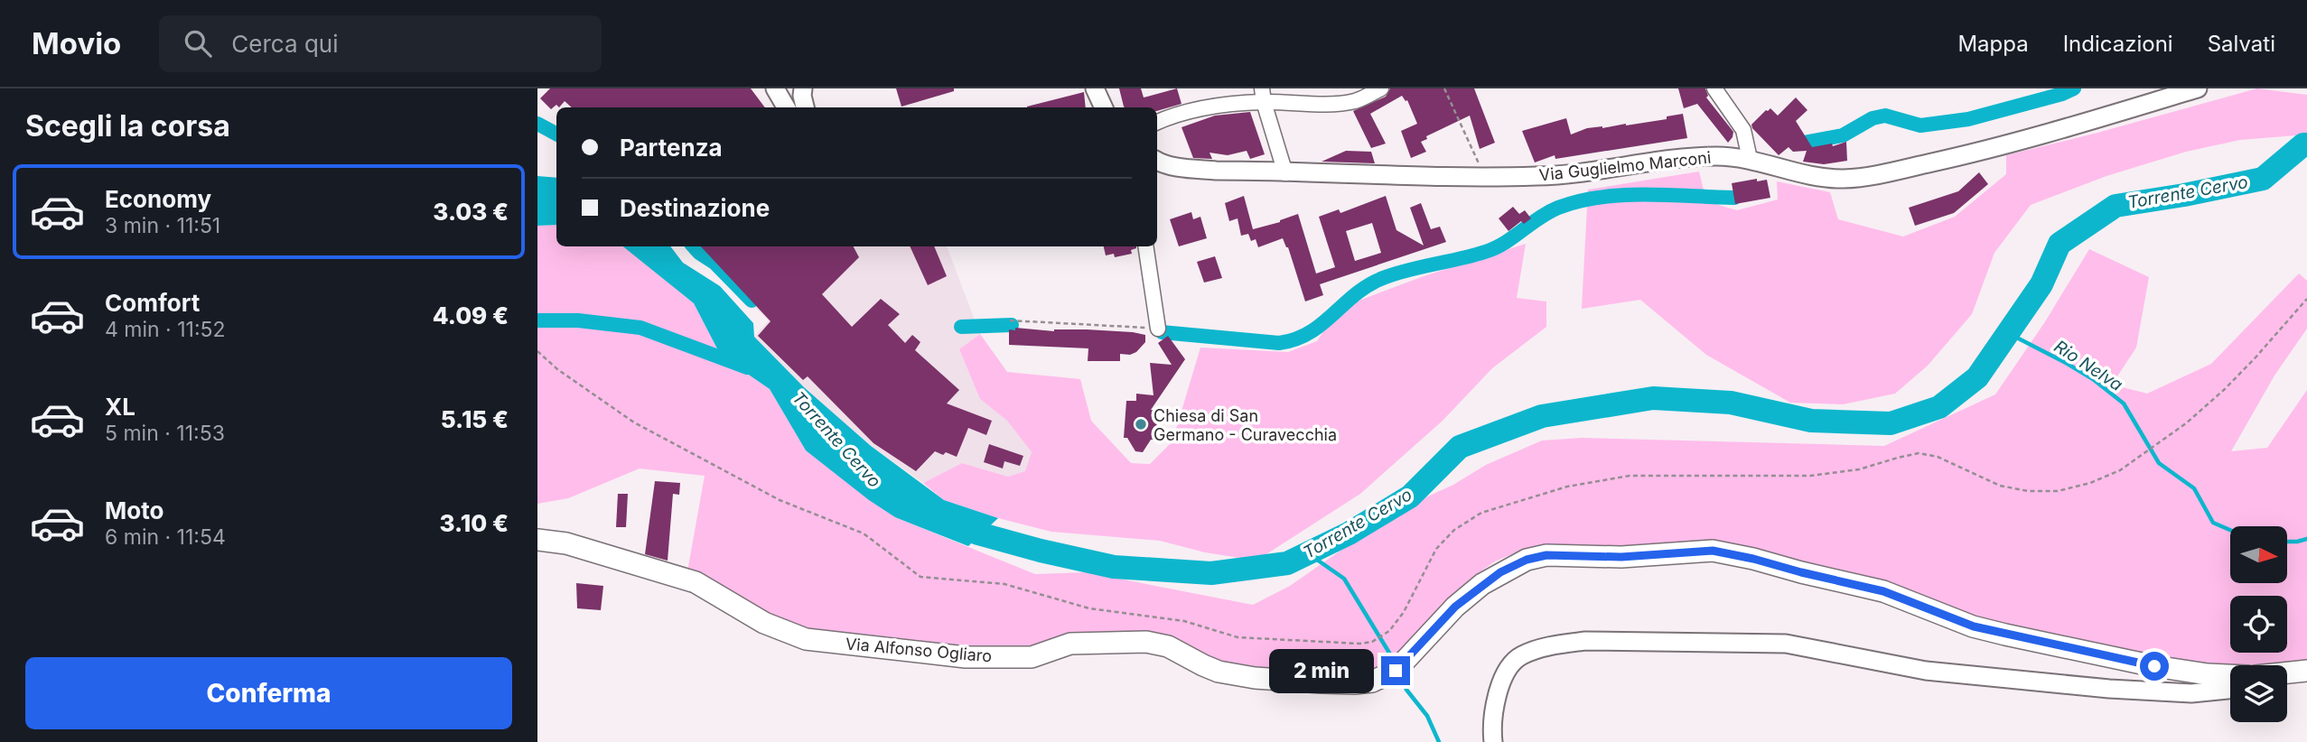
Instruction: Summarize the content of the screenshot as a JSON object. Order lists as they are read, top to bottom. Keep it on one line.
{"streets":{"main road":["Via Alfonso Ogliaro"],"street":["Via Guglielmo Marconi"]},"water":["Torrente Cervo","Rio Nelva"],"places":["Chiesa di San Germano - Curavecchia"],"north":"right","page":{"header":"Movio","search":"Cerca qui","nav":["Mappa","Indicazioni","Salvati"],"heading":"Scegli la corsa","banner":["Partenza","Destinazione"],"list":[{"name":"Economy","note":"3 min · 11:51","value":"3.03 €"},{"name":"Comfort","note":"4 min · 11:52","value":"4.09 €"},{"name":"XL","note":"5 min · 11:53","value":"5.15 €"},{"name":"Moto","note":"6 min · 11:54","value":"3.10 €"}],"buttons":"Conferma","bubble":"2 min"}}
